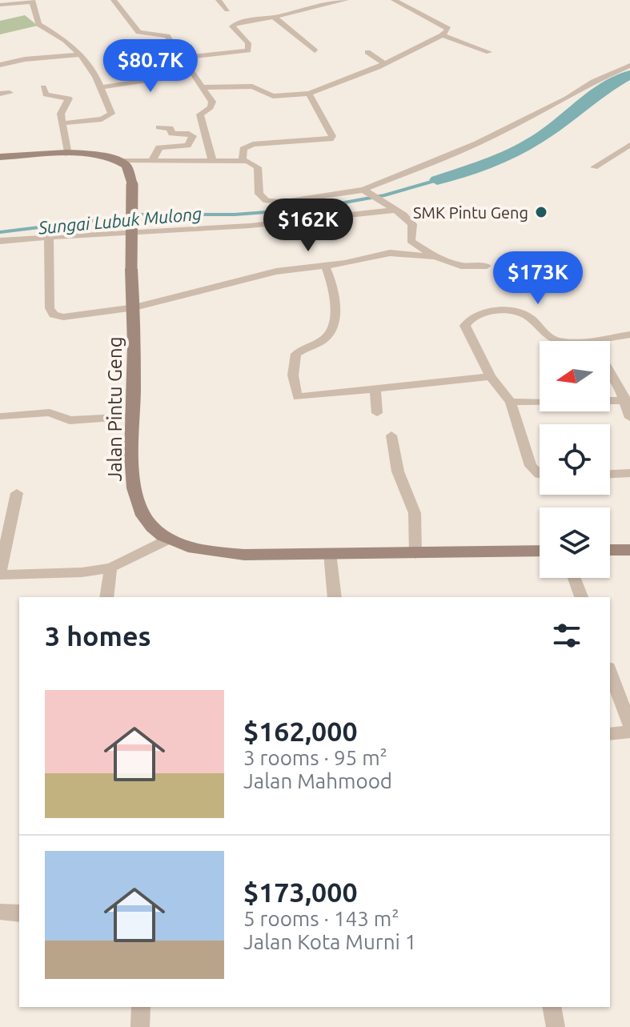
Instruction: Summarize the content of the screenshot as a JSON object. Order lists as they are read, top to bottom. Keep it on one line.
{"streets":{"main road":["Jalan Pintu Geng"]},"water":["Sungai Lubuk Mulong"],"places":["SMK Pintu Geng"],"north":"left","page":{"price":["$80.7K","$162K","$173K"],"heading":"3 homes","list":[{"name":"$162,000","note":"3 rooms · 95 m² · Jalan Mahmood"},{"name":"$173,000","note":"5 rooms · 143 m² · Jalan Kota Murni 1"}]}}
